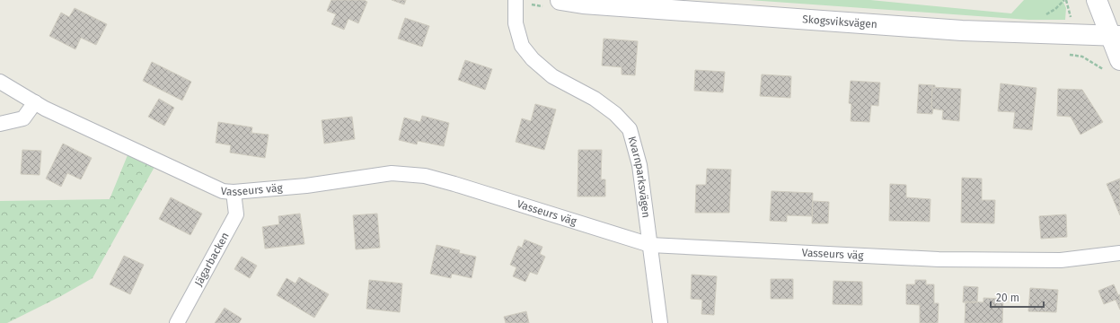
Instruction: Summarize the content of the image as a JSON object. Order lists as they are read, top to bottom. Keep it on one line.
{"streets":{"street":["Skogsviksvägen","Kvarnparksvägen","Vasseurs väg","Jägarbacken"]},"crossings":[["Kvarnparksvägen","Vasseurs väg"],["Vasseurs väg","Jägarbacken"]],"scale_bar":"20 m"}
